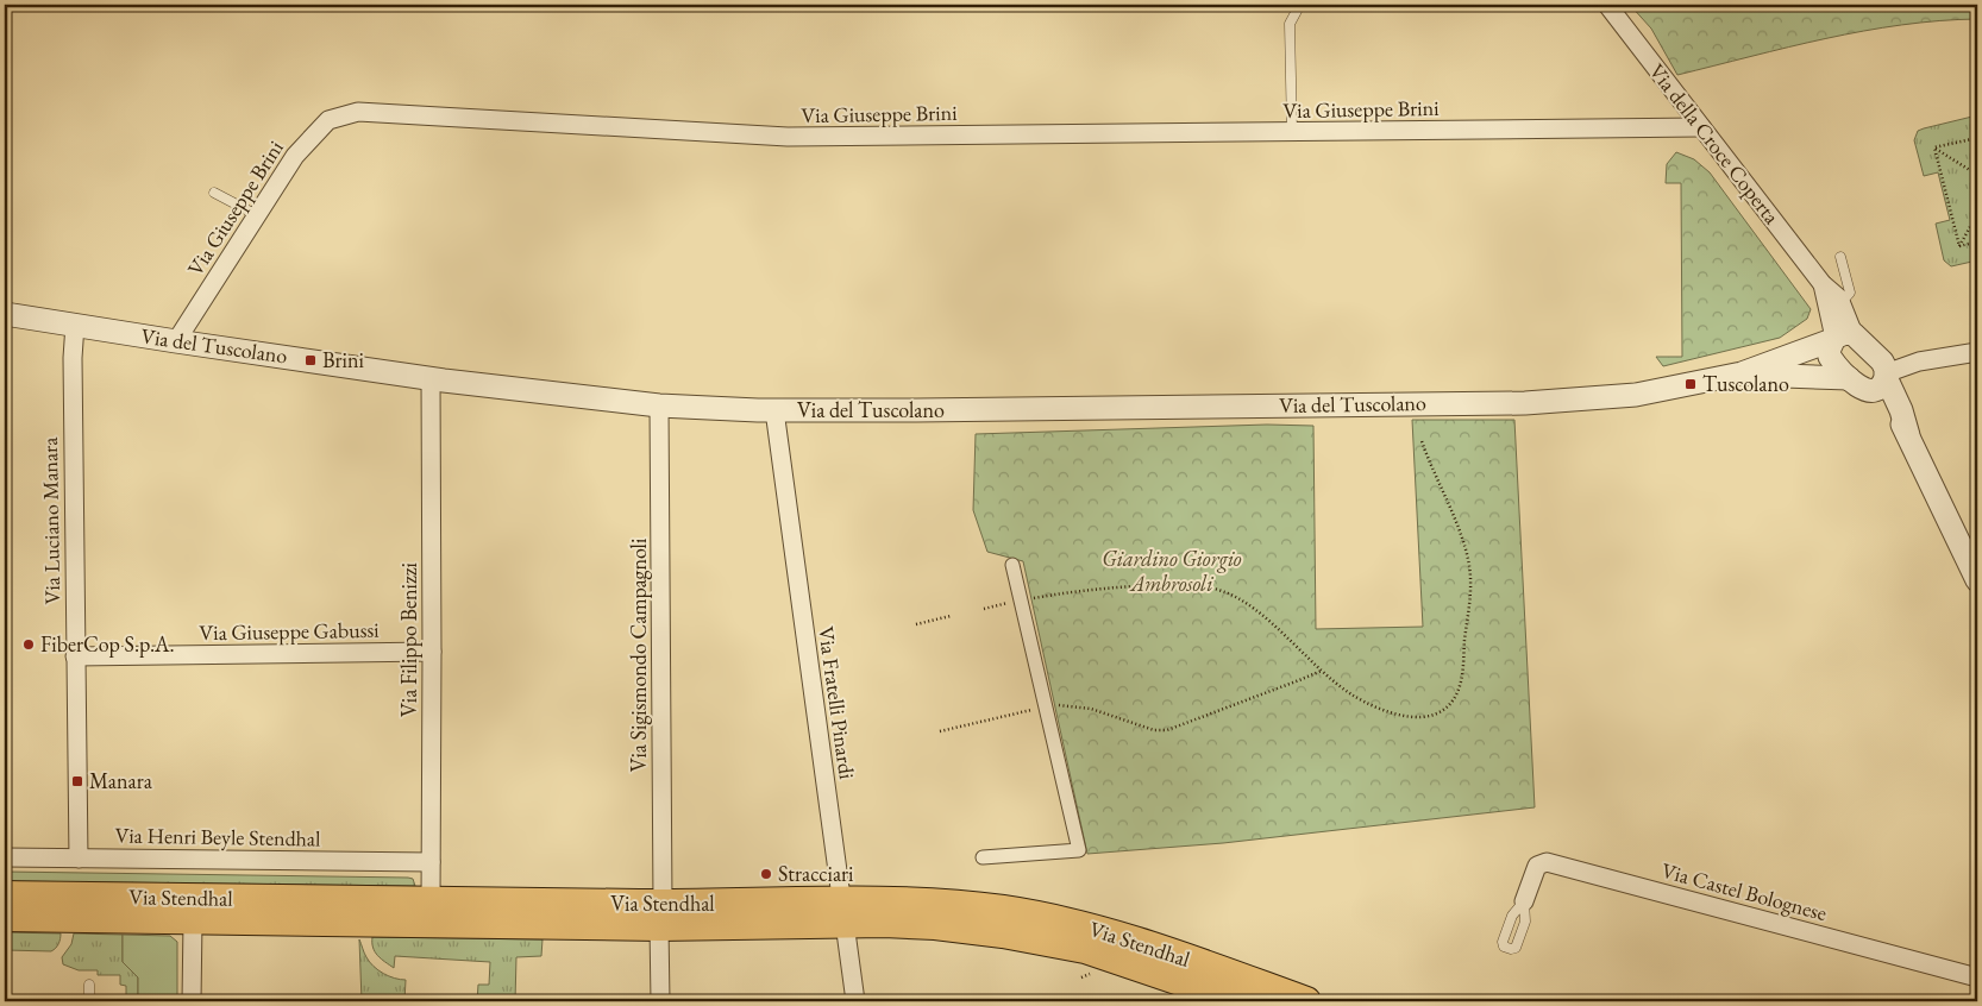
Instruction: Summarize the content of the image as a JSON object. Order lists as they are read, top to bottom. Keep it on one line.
{"streets":{"main road":["Via Stendhal"],"street":["Via Giuseppe Brini","Via della Croce Coperta","Via del Tuscolano","Via Luciano Manara","Via Giuseppe Gabussi","Via Filippo Benizzi","Via Sigismondo Campagnoli","Via Fratelli Pinardi","Via Henri Beyle Stendhal","Via Castel Bolognese"]},"crossings":[["Via Giuseppe Brini","Via della Croce Coperta"],["Via Giuseppe Brini","Via del Tuscolano"],["Via della Croce Coperta","Via del Tuscolano"],["Via del Tuscolano","Via Luciano Manara"],["Via del Tuscolano","Via Filippo Benizzi"],["Via del Tuscolano","Via Sigismondo Campagnoli"],["Via del Tuscolano","Via Fratelli Pinardi"],["Via Luciano Manara","Via Giuseppe Gabussi"],["Via Luciano Manara","Via Henri Beyle Stendhal"],["Via Giuseppe Gabussi","Via Filippo Benizzi"],["Via Filippo Benizzi","Via Henri Beyle Stendhal"],["Via Filippo Benizzi","Via Stendhal"],["Via Sigismondo Campagnoli","Via Stendhal"],["Via Fratelli Pinardi","Via Stendhal"]],"parks":["Giardino Giorgio Ambrosoli"],"places":{"transit":["Brini","Tuscolano","Manara"],"other":["FiberCop S.p.A.","Stracciari"]}}
